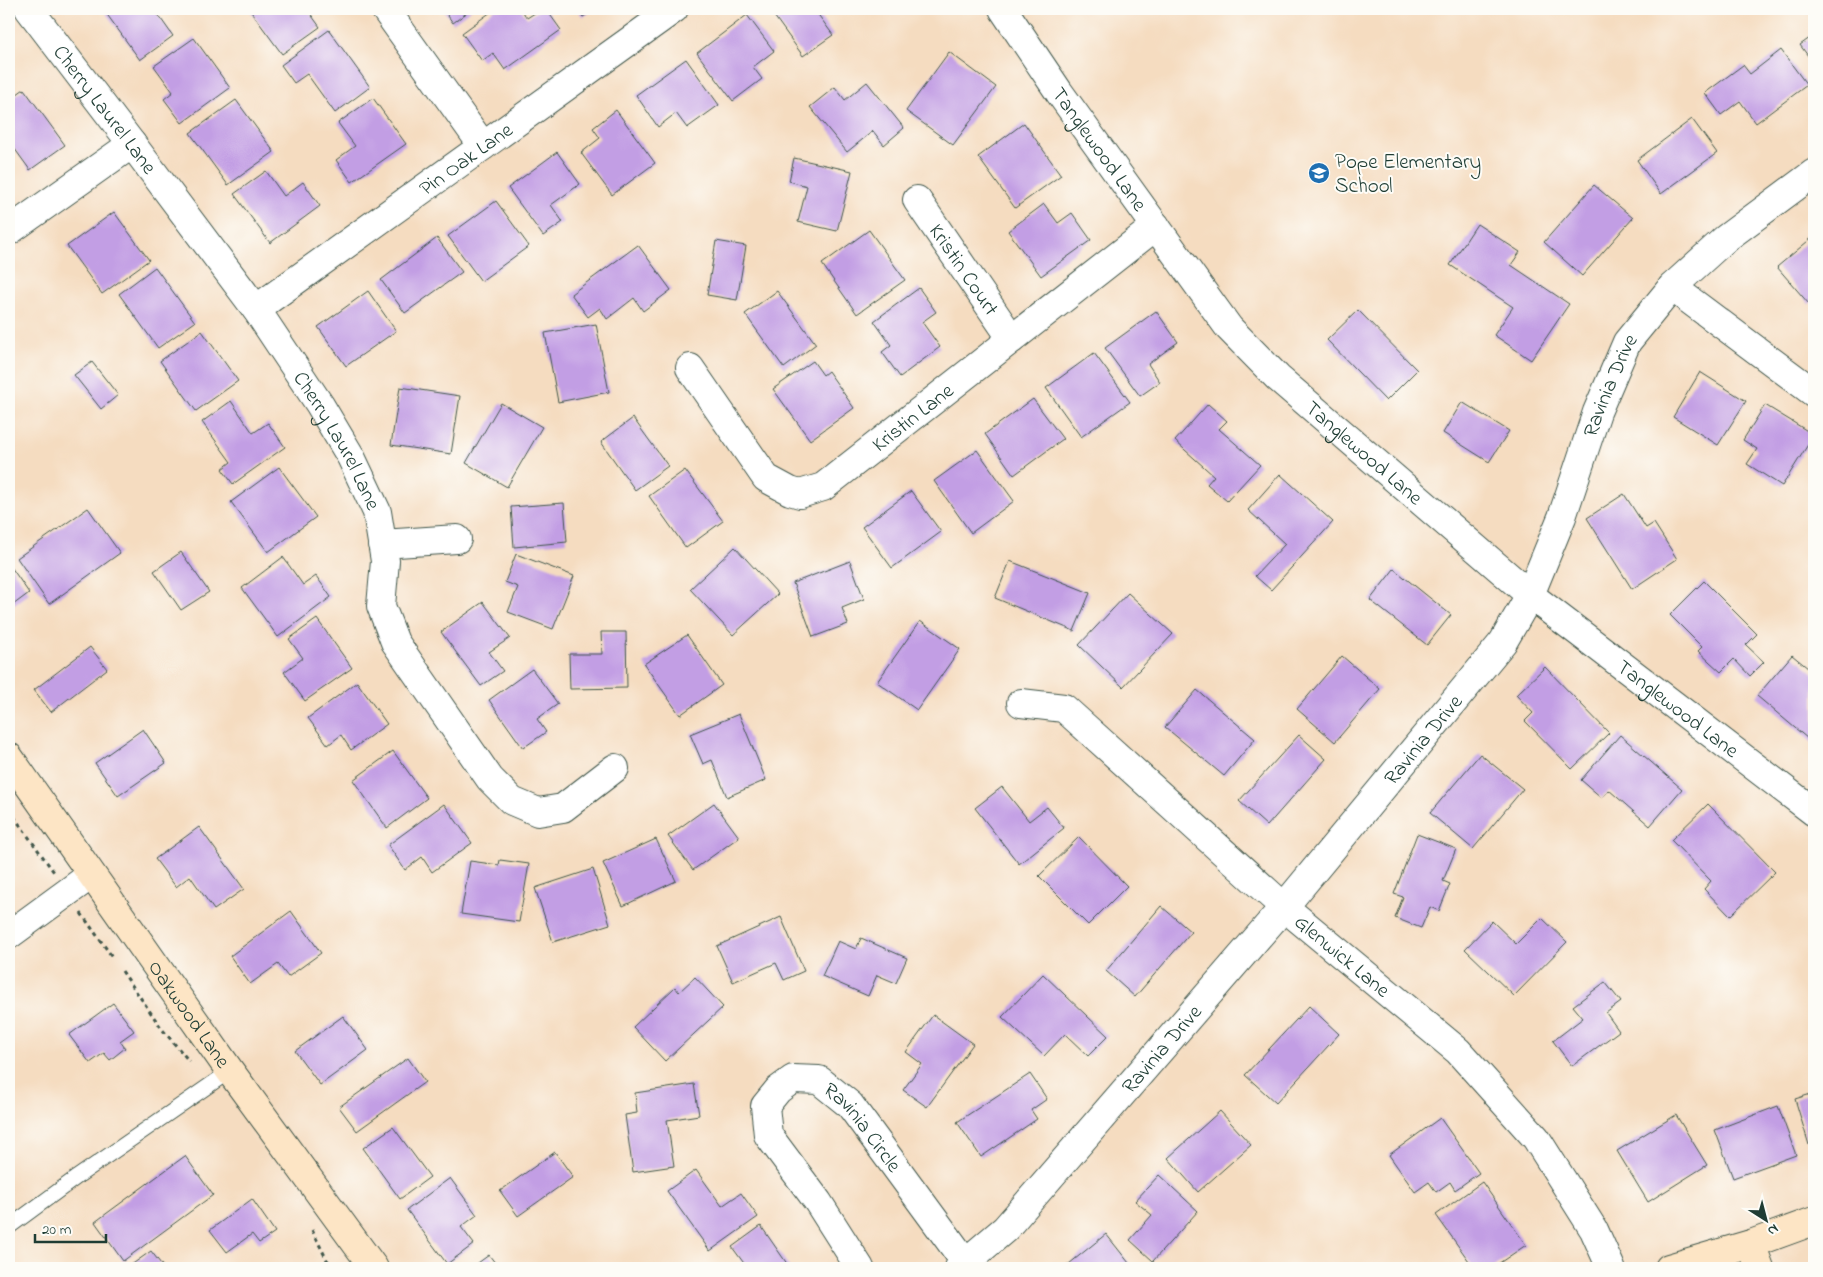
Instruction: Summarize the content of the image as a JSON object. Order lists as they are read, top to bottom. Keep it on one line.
{"streets":{"street":["Cherry Laurel Lane","Tanglewood Lane","Pin Oak Lane","Kristin Court","Ravinia Drive","Kristin Lane","Glenwick Lane","Oakwood Lane","Ravinia Circle"]},"crossings":[["Cherry Laurel Lane","Pin Oak Lane"],["Tanglewood Lane","Ravinia Drive"],["Tanglewood Lane","Kristin Lane"],["Kristin Court","Kristin Lane"],["Ravinia Drive","Glenwick Lane"],["Ravinia Drive","Ravinia Circle"]],"places":{"school or university":["Pope Elementary School"]},"scale_bar":"20 m","north":"bottom right"}
